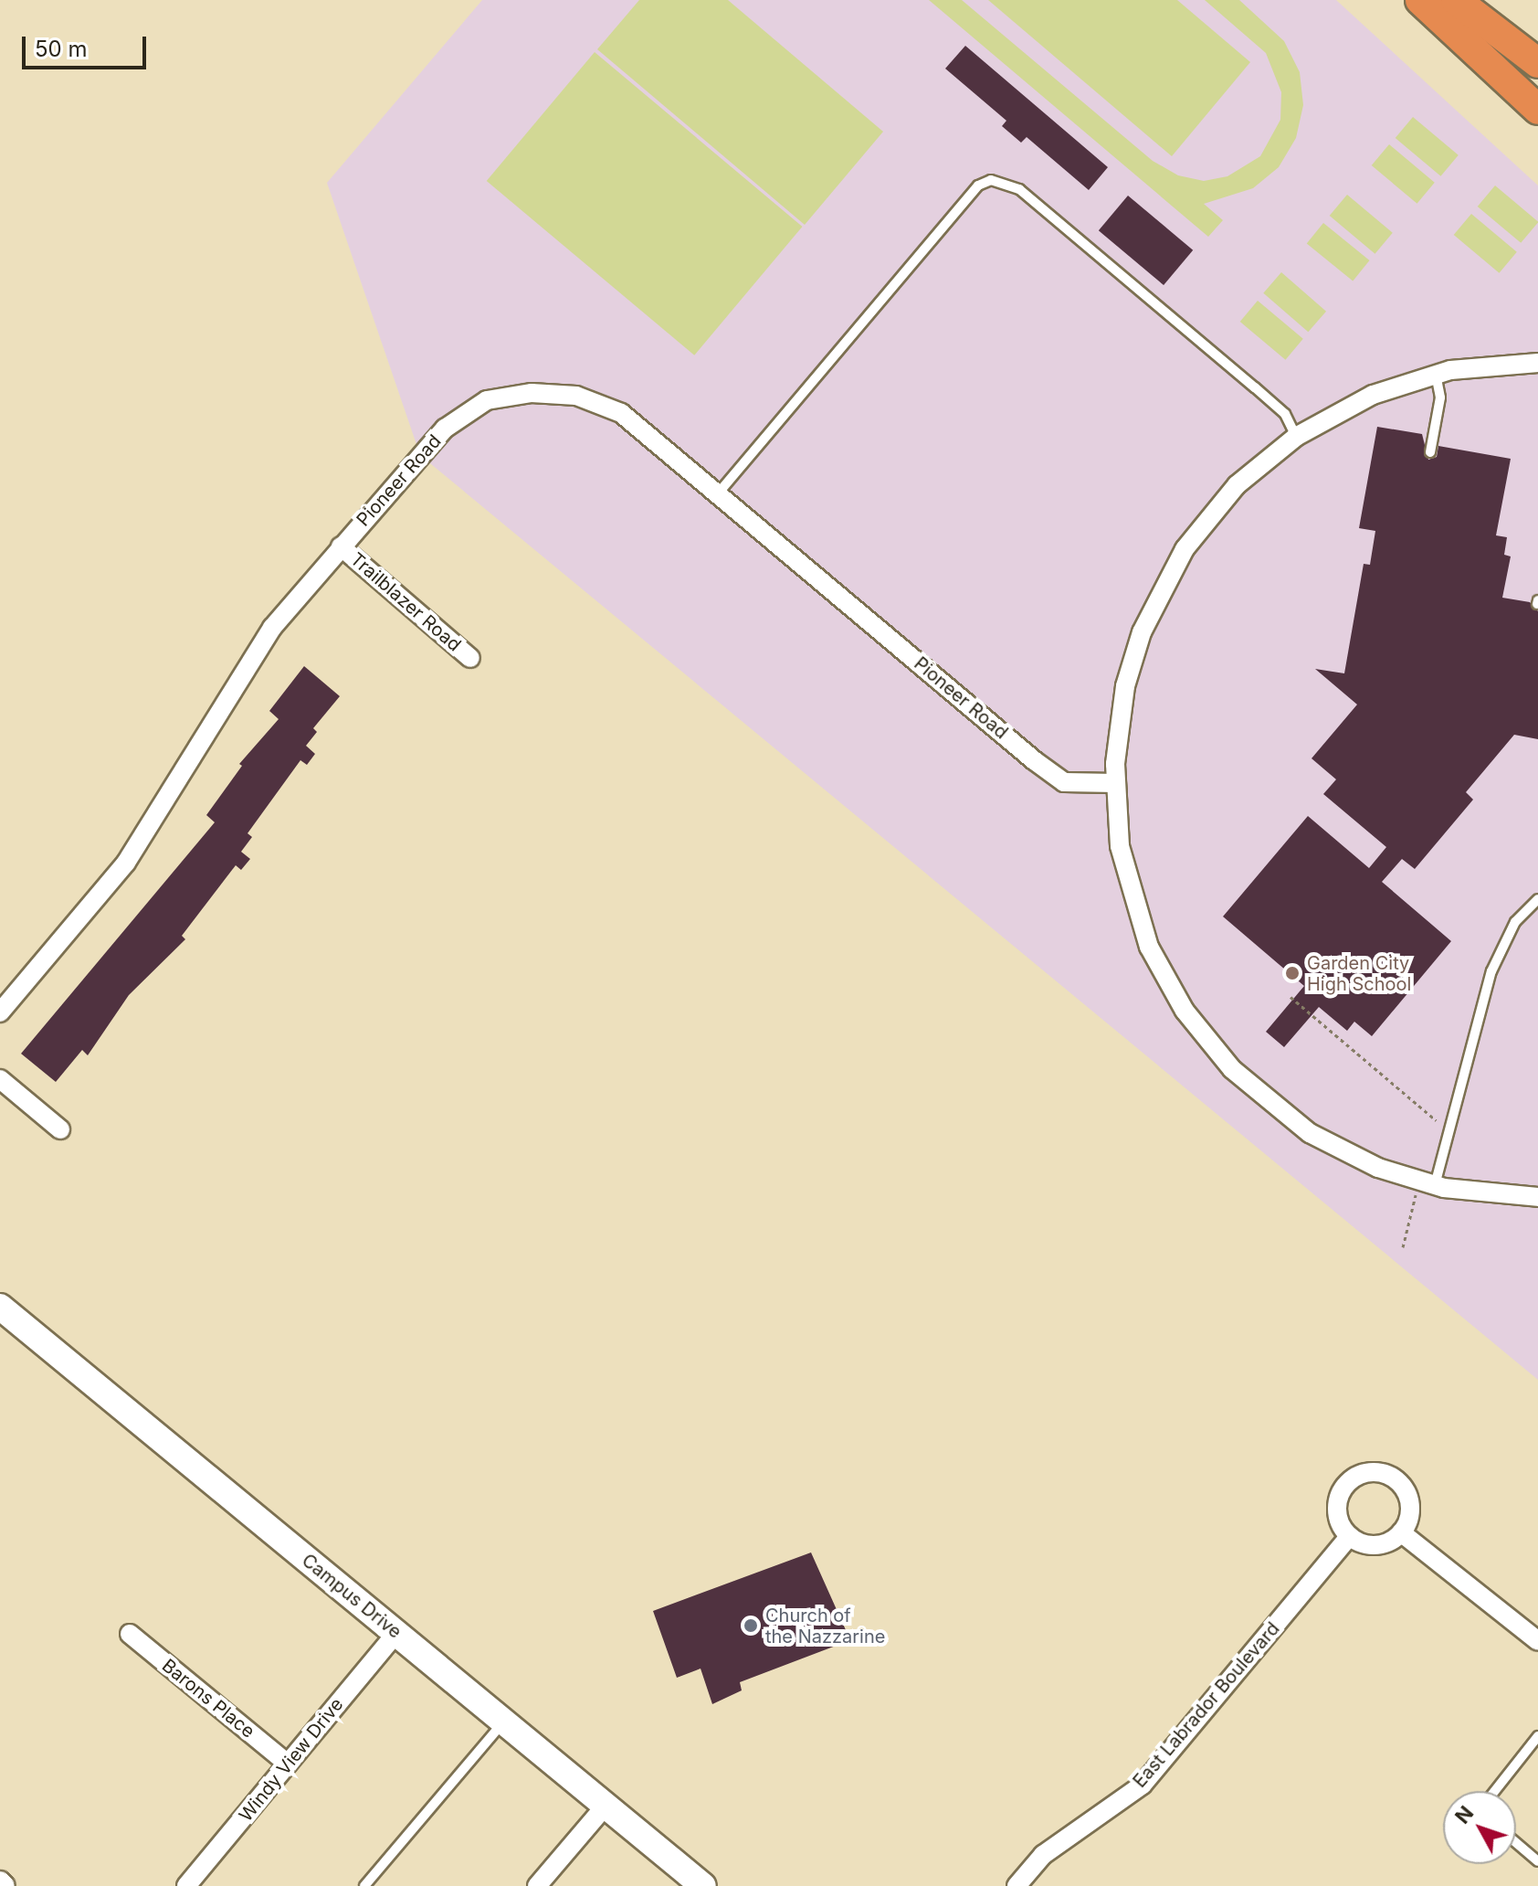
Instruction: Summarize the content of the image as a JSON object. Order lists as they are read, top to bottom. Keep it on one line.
{"streets":{"main road":["Campus Drive"],"street":["Pioneer Road","Trailblazer Road","Barons Place","East Labrador Boulevard","Windy View Drive"]},"crossings":[["Pioneer Road","Trailblazer Road"],["Campus Drive","Windy View Drive"],["Barons Place","Windy View Drive"]],"places":["Garden City High School","Church of the Nazzarine"],"scale_bar":"50 m","north":"top left"}
